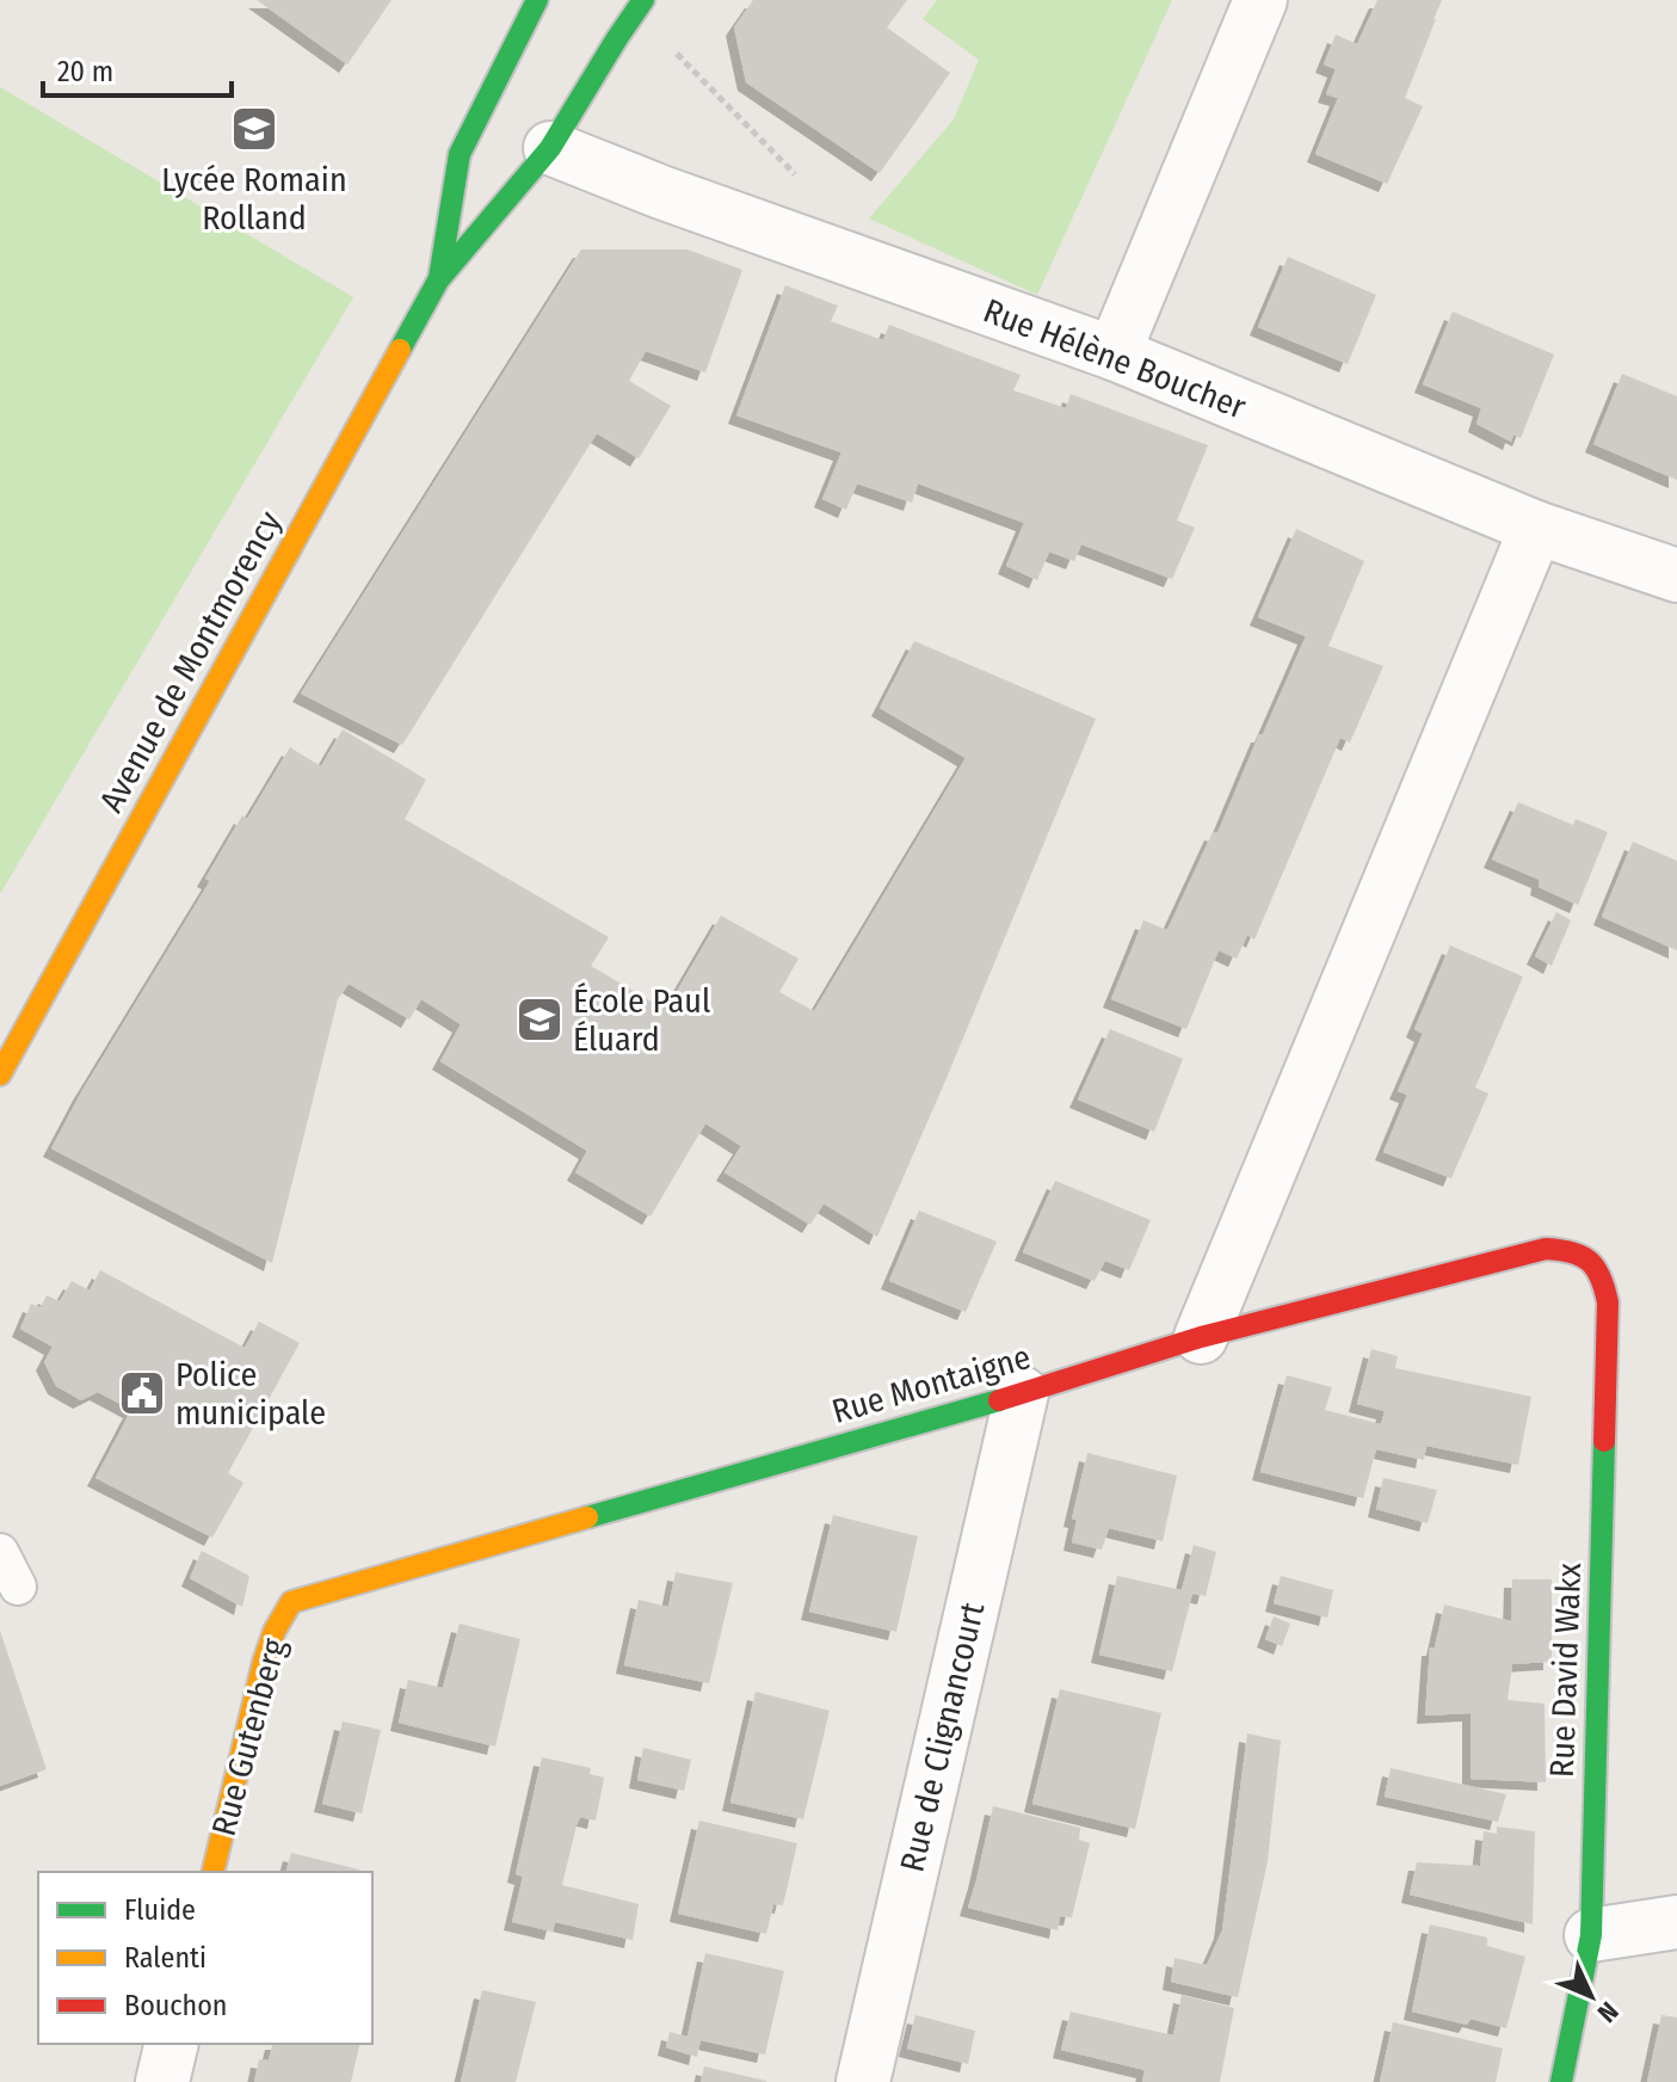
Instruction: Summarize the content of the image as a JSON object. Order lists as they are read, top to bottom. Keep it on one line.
{"streets":{"street":["Rue Hélène Boucher","Avenue de Montmorency","Rue Montaigne","Rue David Wakx","Rue Gutenberg","Rue de Clignancourt"]},"crossings":[["Rue Hélène Boucher","Avenue de Montmorency"],["Rue Montaigne","Rue David Wakx"],["Rue Montaigne","Rue Gutenberg"],["Rue Montaigne","Rue de Clignancourt"]],"places":{"school or university":["Lycée Romain Rolland","École Paul Éluard"],"public building":["Police municipale"]},"legend":["Fluide","Ralenti","Bouchon"],"scale_bar":"20 m","north":"bottom right"}
